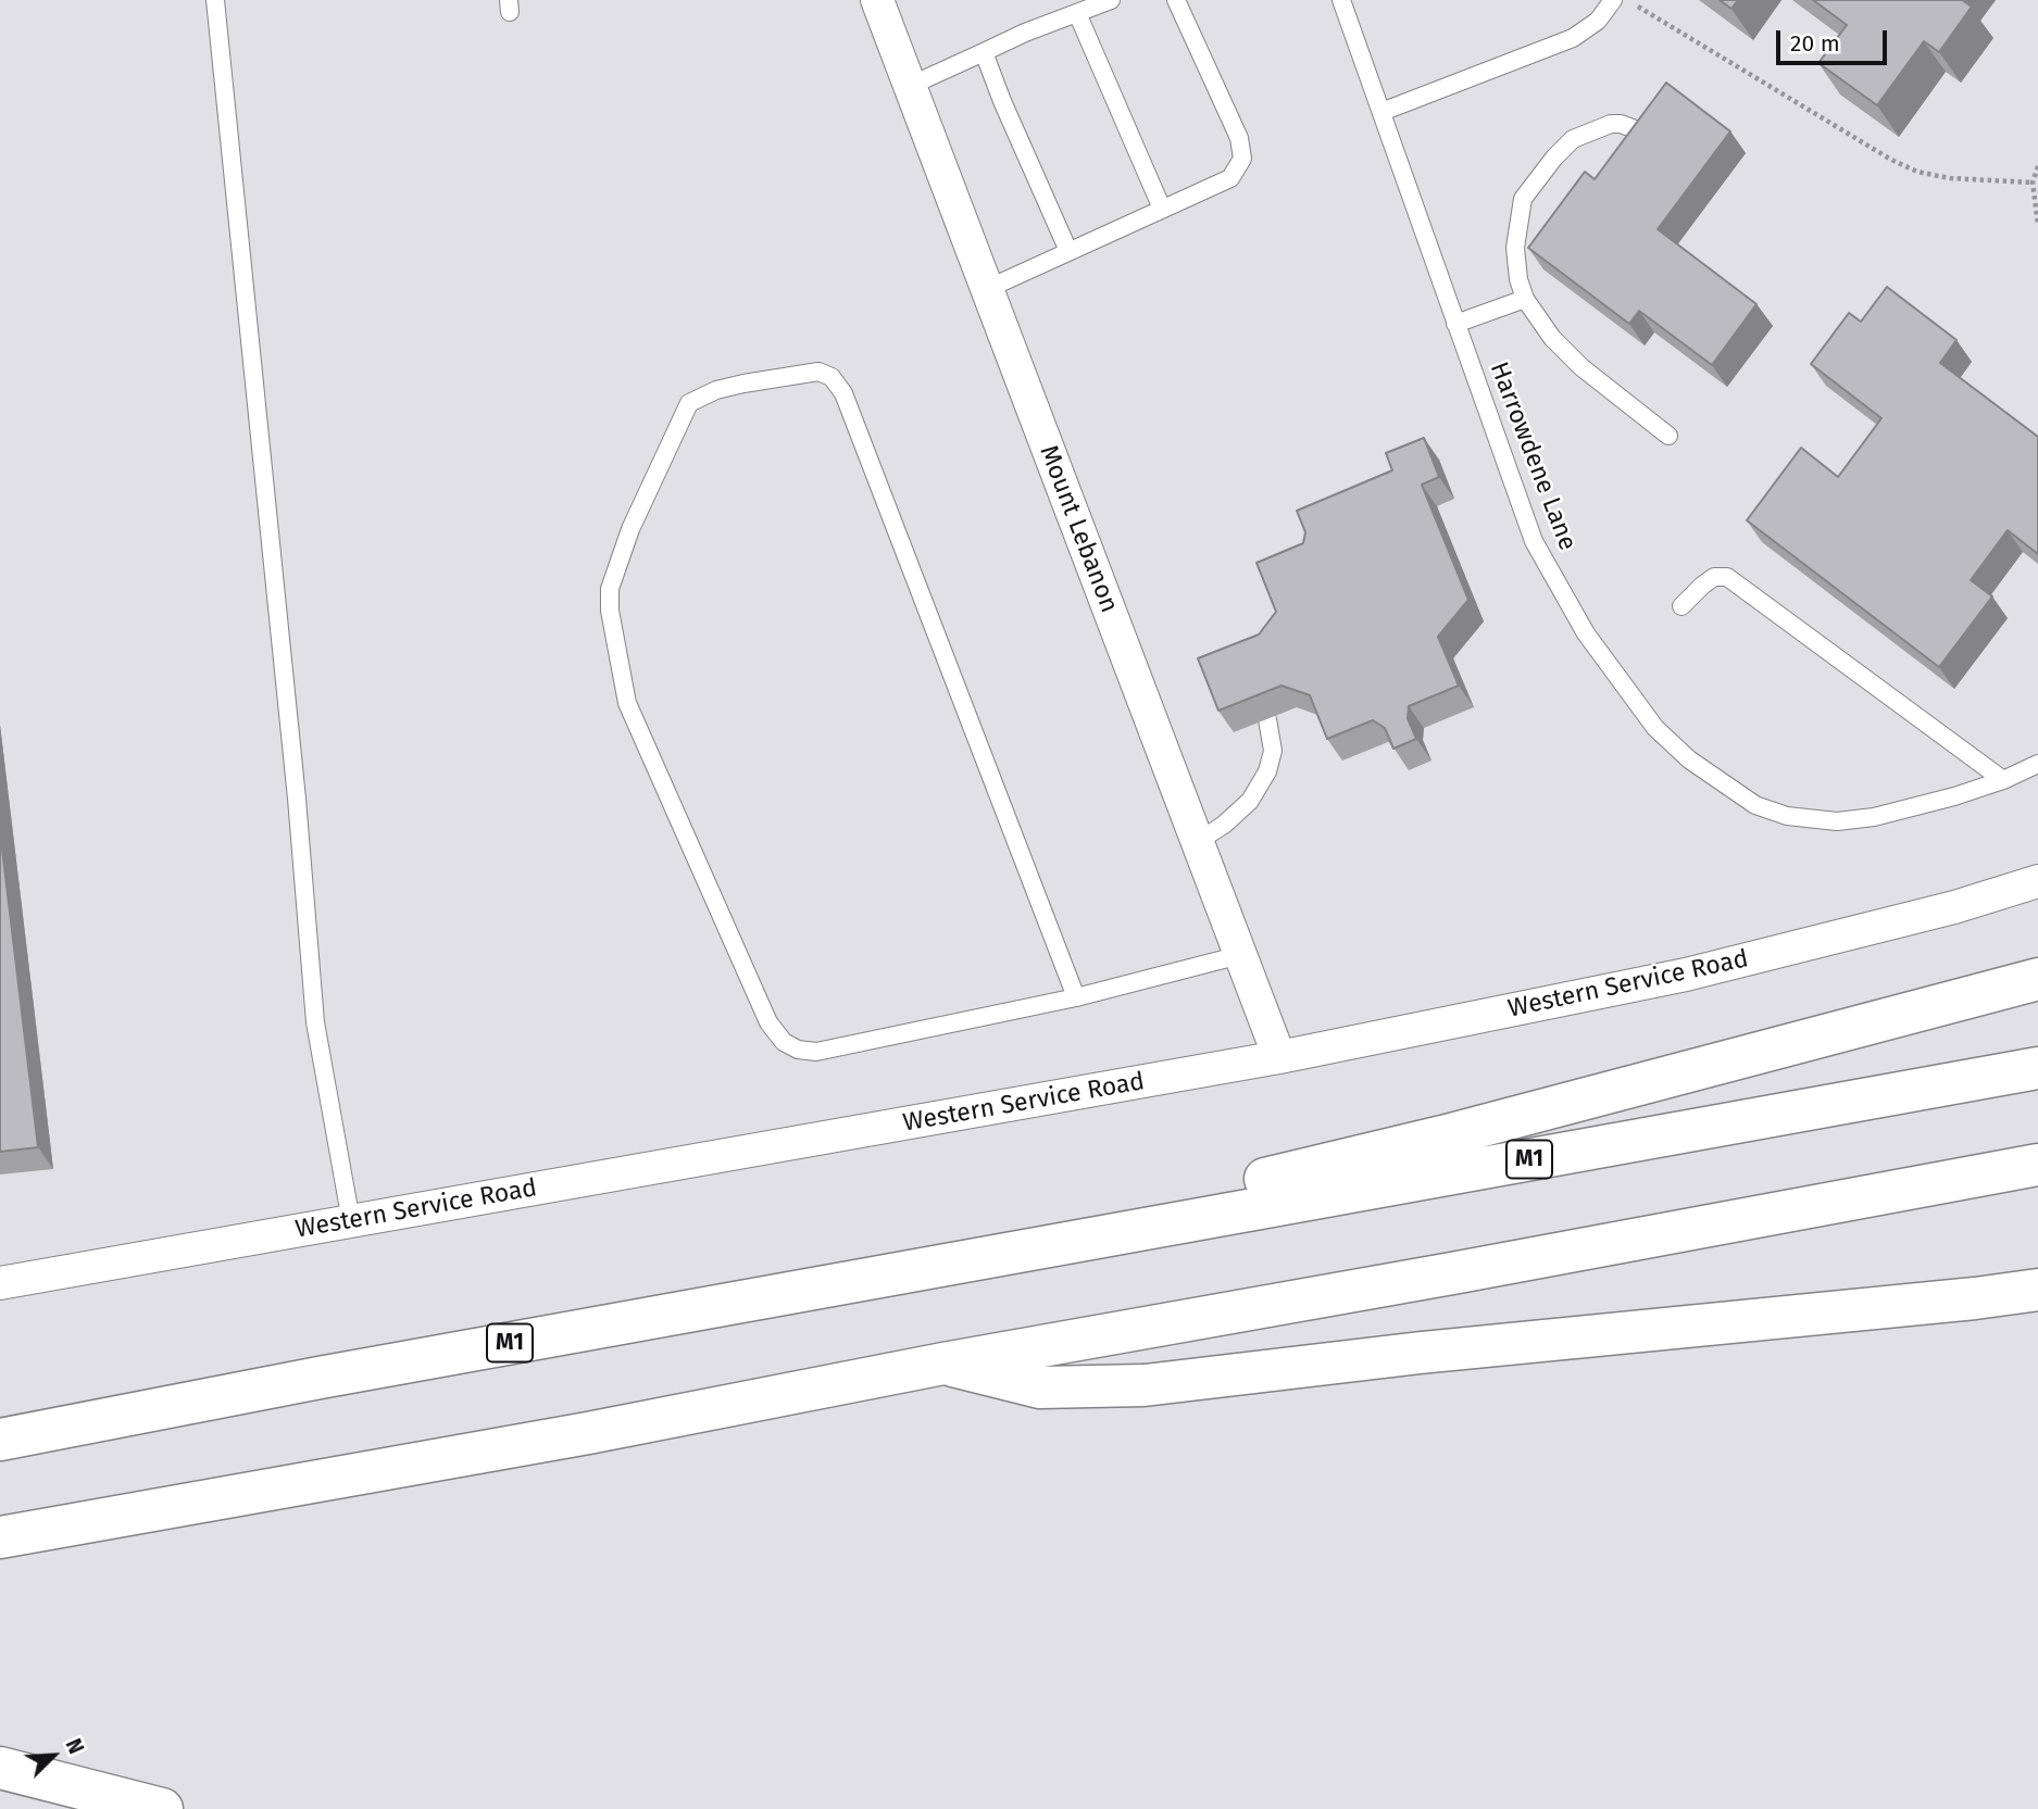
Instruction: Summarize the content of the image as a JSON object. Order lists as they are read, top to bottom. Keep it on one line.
{"streets":{"main road":["M1"],"street":["Mount Lebanon","Western Service Road"],"lane":["Harrowdene Lane"]},"crossings":[["Mount Lebanon","Western Service Road"]],"scale_bar":"20 m","north":"top right"}
